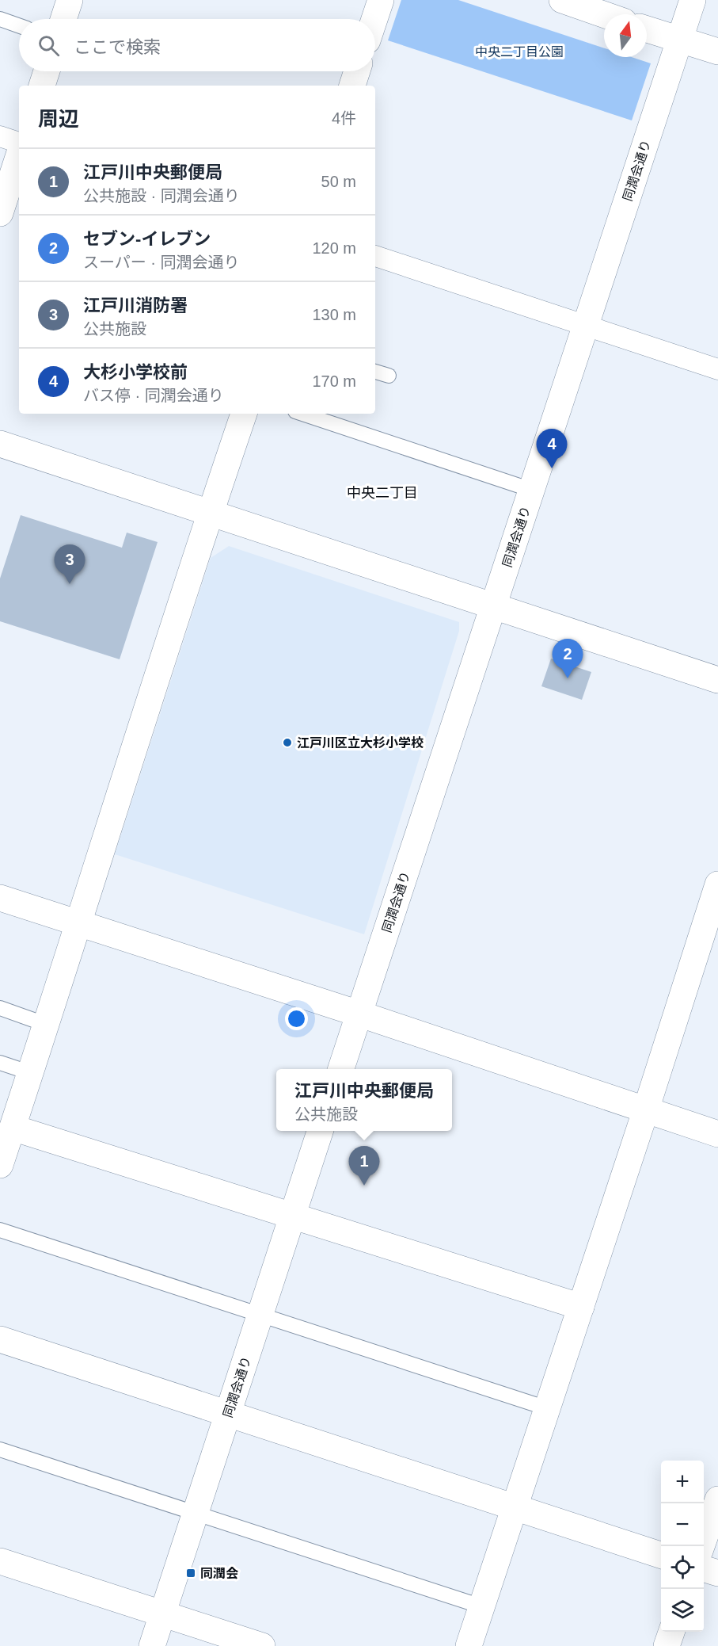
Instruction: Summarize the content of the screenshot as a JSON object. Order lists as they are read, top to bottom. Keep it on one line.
{"streets":{"street":["同潤会通り"]},"districts":["中央二丁目"],"parks":["中央二丁目公園"],"places":{"other":["江戸川区立大杉小学校"],"transit":["同潤会"]},"north":"top","page":{"search":"ここで検索","heading":["周辺","4件"],"list":[{"mark":"1","name":"江戸川中央郵便局","note":"公共施設 · 同潤会通り","value":"50 m"},{"mark":"2","name":"セブン-イレブン","note":"スーパー · 同潤会通り","value":"120 m"},{"mark":"3","name":"江戸川消防署","note":"公共施設","value":"130 m"},{"mark":"4","name":"大杉小学校前","note":"バス停 · 同潤会通り","value":"170 m"}],"pins":["4","3","2","1"],"popup":["江戸川中央郵便局","公共施設"],"map_buttons":["+","−"]}}
